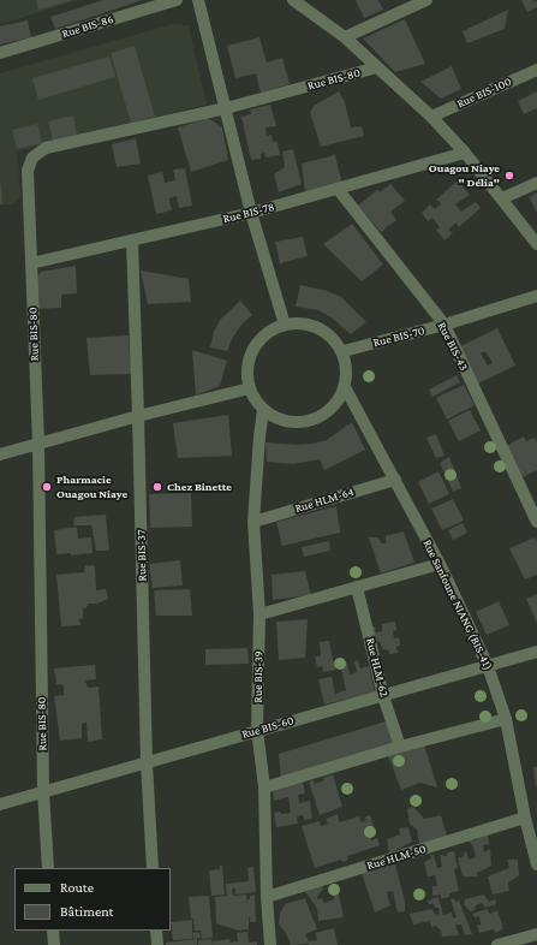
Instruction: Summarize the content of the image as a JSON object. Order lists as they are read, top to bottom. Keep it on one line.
{"streets":{"street":["Rue BIS-86","Rue BIS-80","Rue BIS-100","Rue BIS-78","Rue BIS-70","Rue BIS-43","Rue HLM-64","Rue BIS-37","Rue Sanfoune NIANG (BIS-41)","Rue HLM-62","Rue BIS-39","Rue BIS-60","Rue HLM-50"]},"crossings":[["Rue BIS-80","Rue BIS-78"],["Rue BIS-80","Rue BIS-60"],["Rue BIS-78","Rue BIS-43"],["Rue BIS-78","Rue BIS-37"],["Rue BIS-70","Rue BIS-43"],["Rue BIS-70","Rue Sanfoune NIANG (BIS-41)"],["Rue BIS-70","Rue BIS-39"],["Rue HLM-64","Rue Sanfoune NIANG (BIS-41)"],["Rue HLM-64","Rue BIS-39"],["Rue BIS-37","Rue BIS-60"],["Rue Sanfoune NIANG (BIS-41)","Rue BIS-39"],["Rue Sanfoune NIANG (BIS-41)","Rue BIS-60"],["Rue Sanfoune NIANG (BIS-41)","Rue HLM-50"],["Rue HLM-62","Rue BIS-60"],["Rue BIS-39","Rue BIS-60"],["Rue BIS-39","Rue HLM-50"]],"places":["Ouagou Niaye \" Délia\"","Pharmacie Ouagou Niaye","Chez Binette"],"legend":["Route","Bâtiment"]}
